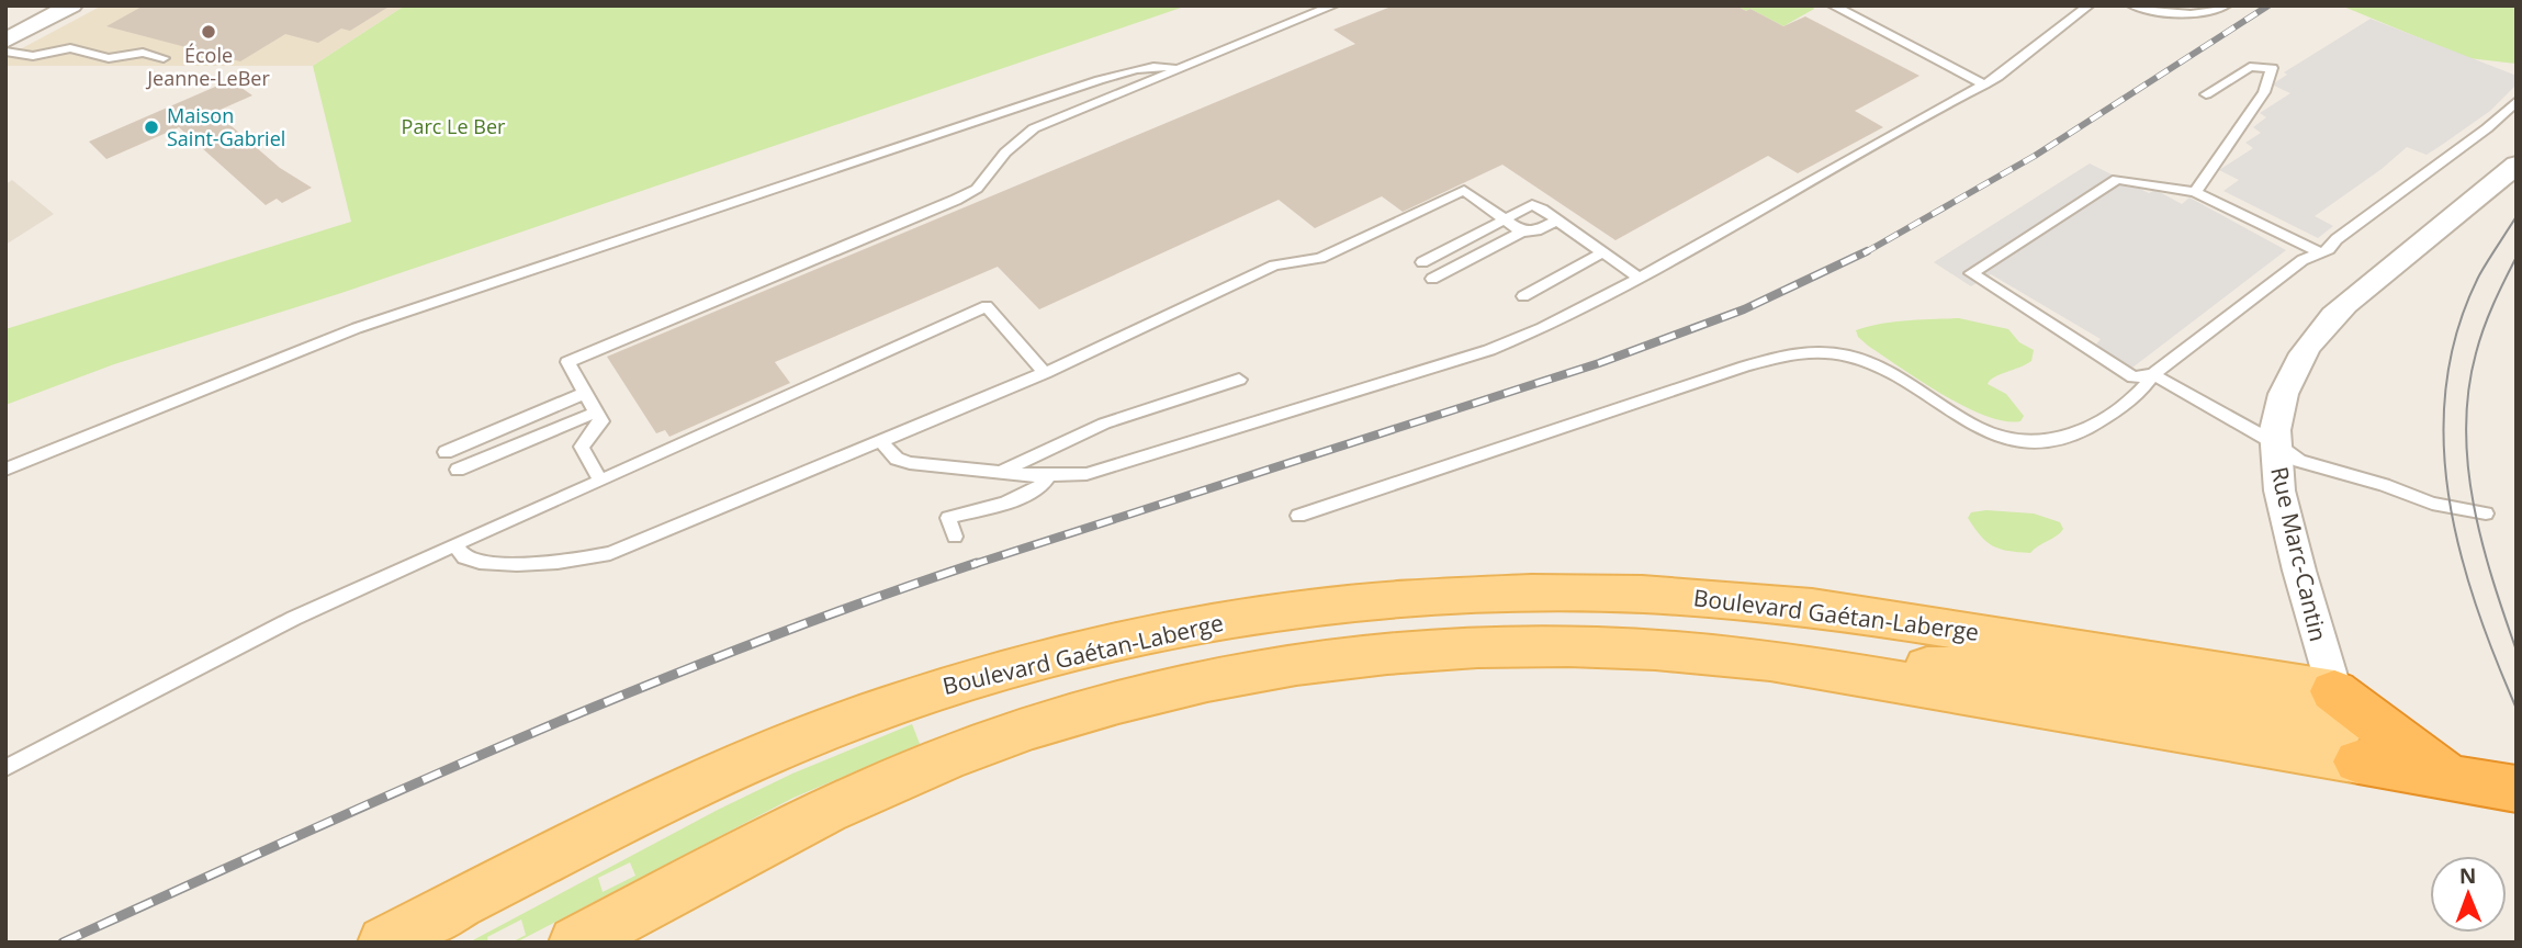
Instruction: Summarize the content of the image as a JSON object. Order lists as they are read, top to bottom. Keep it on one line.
{"streets":{"main road":["Boulevard Gaétan-Laberge"],"street":["Rue Marc-Cantin"]},"crossings":[["Rue Marc-Cantin","Boulevard Gaétan-Laberge"]],"parks":["Parc Le Ber"],"places":["École Jeanne-LeBer","Maison Saint-Gabriel"],"north":"top"}
